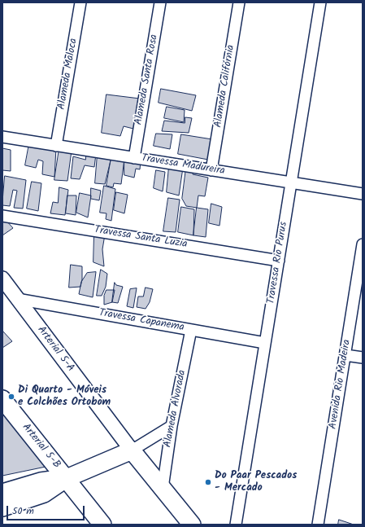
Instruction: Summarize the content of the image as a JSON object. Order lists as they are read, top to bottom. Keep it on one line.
{"streets":{"main road":["Arterial 5-B"],"street":["Alameda Maloca","Alameda Santa Rosa","Alameda Califórnia","Travessa Madureira","Travessa Santa Luzia","Travessa Rio Purus","Travessa Capanema","Arterial 5-A","Avenida Rio Madeira","Alameda Alvorada"]},"crossings":[["Alameda Maloca","Travessa Madureira"],["Alameda Santa Rosa","Travessa Madureira"],["Alameda Califórnia","Travessa Madureira"],["Travessa Madureira","Travessa Rio Purus"],["Travessa Santa Luzia","Travessa Rio Purus"],["Travessa Rio Purus","Travessa Capanema"],["Travessa Capanema","Arterial 5-A"],["Travessa Capanema","Alameda Alvorada"]],"places":["Di Quarto - Móveis e Colchões Ortobom","Do Paar Pescados - Mercado"],"scale_bar":"50 m"}
